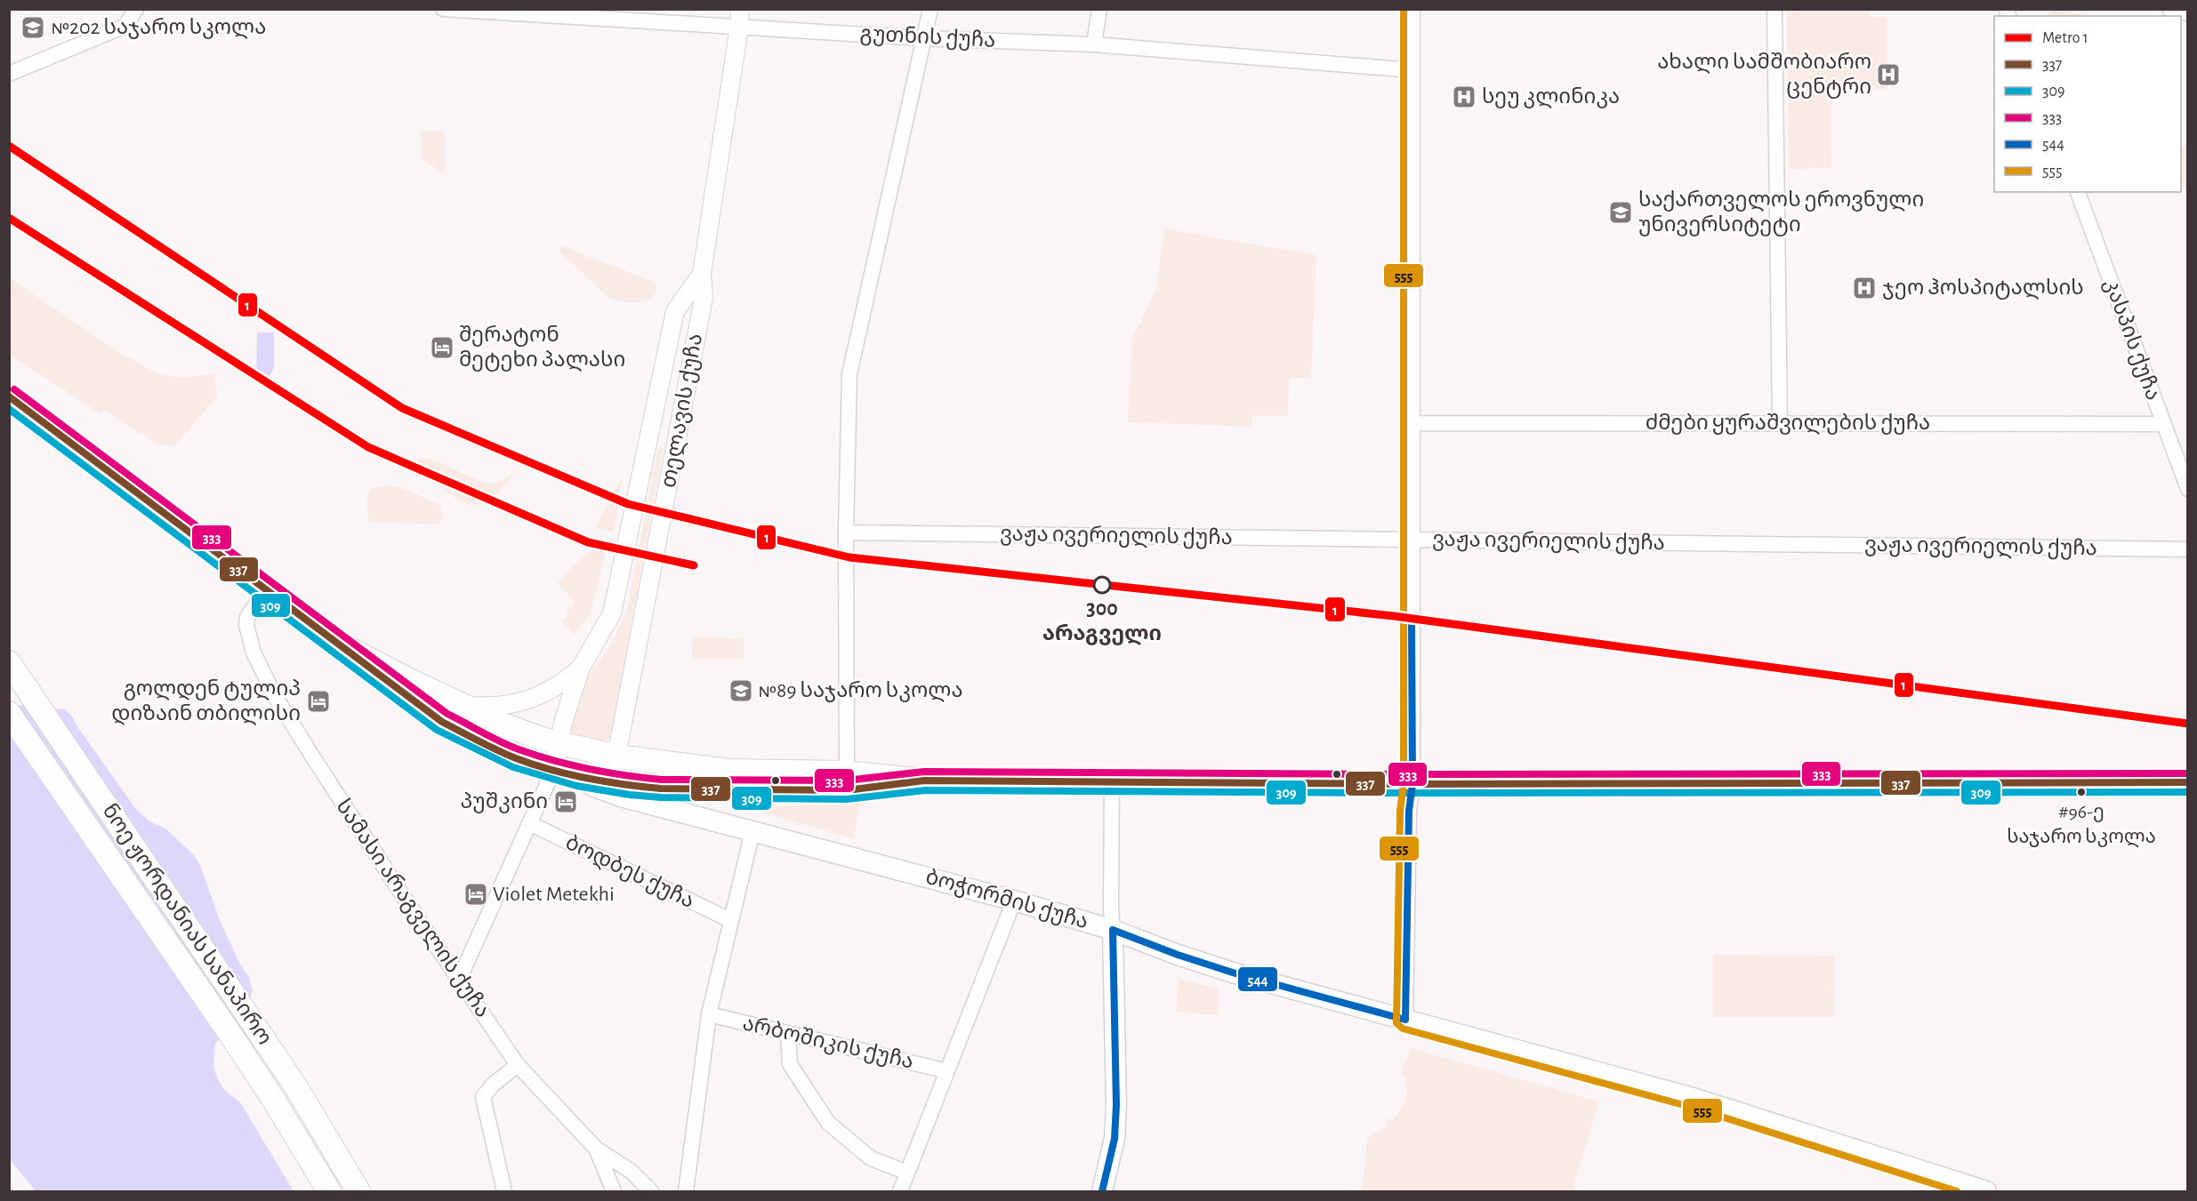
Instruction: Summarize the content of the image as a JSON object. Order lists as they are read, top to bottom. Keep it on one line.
{"streets":{"main road":["ბოჭორმის ქუჩა","ნოე ჟორდანიას სანაპირო"],"street":["გუთნის ქუჩა","კასპის ქუჩა","თელავის ქუჩა","ძმები ყურაშვილების ქუჩა","ვაჟა ივერიელის ქუჩა","ბოდბეს ქუჩა","სამასი არაგველის ქუჩა","არბოშიკის ქუჩა"]},"crossings":[["გუთნის ქუჩა","თელავის ქუჩა"],["კასპის ქუჩა","ძმები ყურაშვილების ქუჩა"]],"places":{"school or university":["№202 საჯარო სკოლა","საქართველოს ეროვნული უნივერსიტეტი","№89 საჯარო სკოლა"],"hospital":["ახალი სამშობიარო ცენტრი","სეუ კლინიკა","ჯეო ჰოსპიტალსის"],"hotel":["შერატონ მეტეხი პალასი","გოლდენ ტულიპ დიზაინ თბილისი","პუშკინი","Violet Metekhi"],"other":["300 არაგველი","#96-ე საჯარო სკოლა"]},"lines":["transit line 555","metro line 1","transit line 333","transit line 337","transit line 309","transit line 544"],"legend":["Metro 1","337","309","333","544","555"]}
